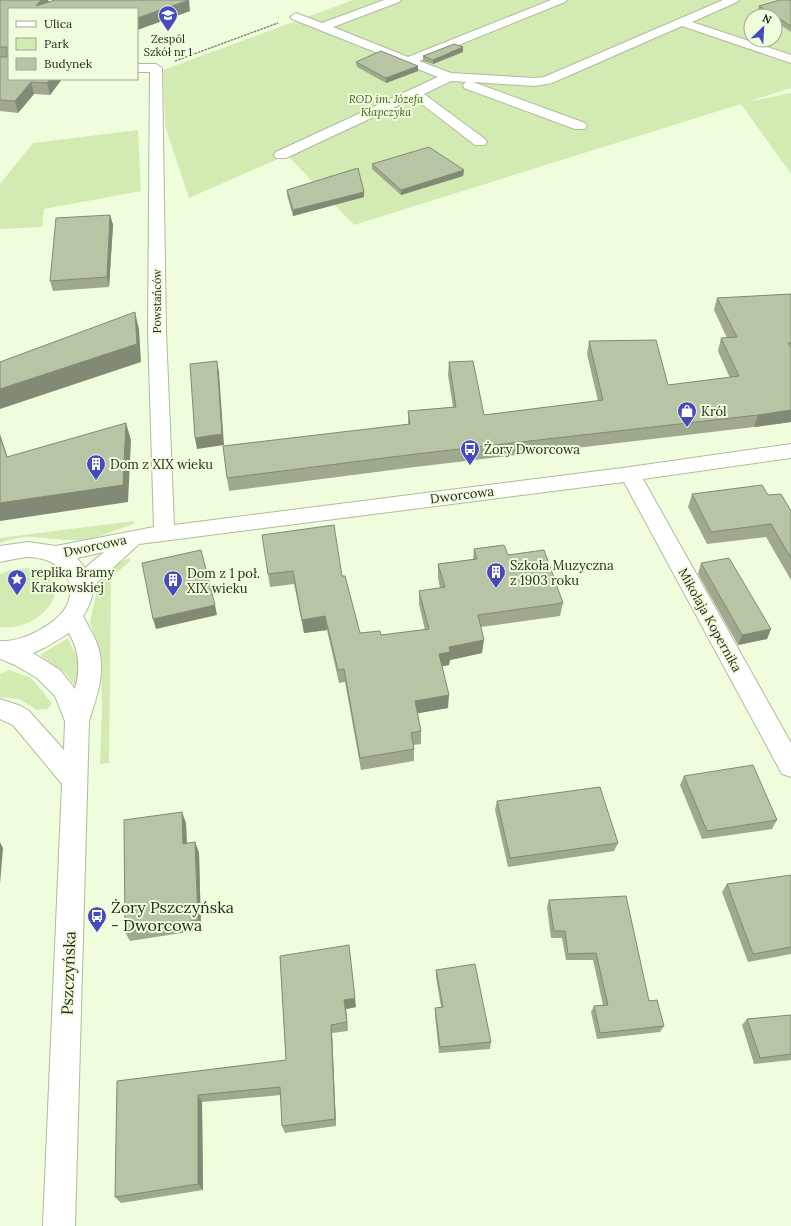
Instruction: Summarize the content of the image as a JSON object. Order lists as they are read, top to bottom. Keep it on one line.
{"streets":{"street":["Powstańców","Dworcowa","Mikołaja Kopernika","Pszczyńska"]},"crossings":[["Powstańców","Dworcowa"],["Dworcowa","Mikołaja Kopernika"]],"parks":["ROD im. Józefa Kłapczyka"],"places":{"school or university":["Zespól Szkół nr 1"],"shop":["Król"],"bus stop":["Żory Dworcowa","Żory Pszczyńska - Dworcowa"],"building":["Dom z XIX wieku","Szkoła Muzyczna z 1903 roku","Dom z 1 poł. XIX wieku"],"place":["replika Bramy Krakowskiej"]},"legend":["Ulica","Park","Budynek"],"north":"top right"}
